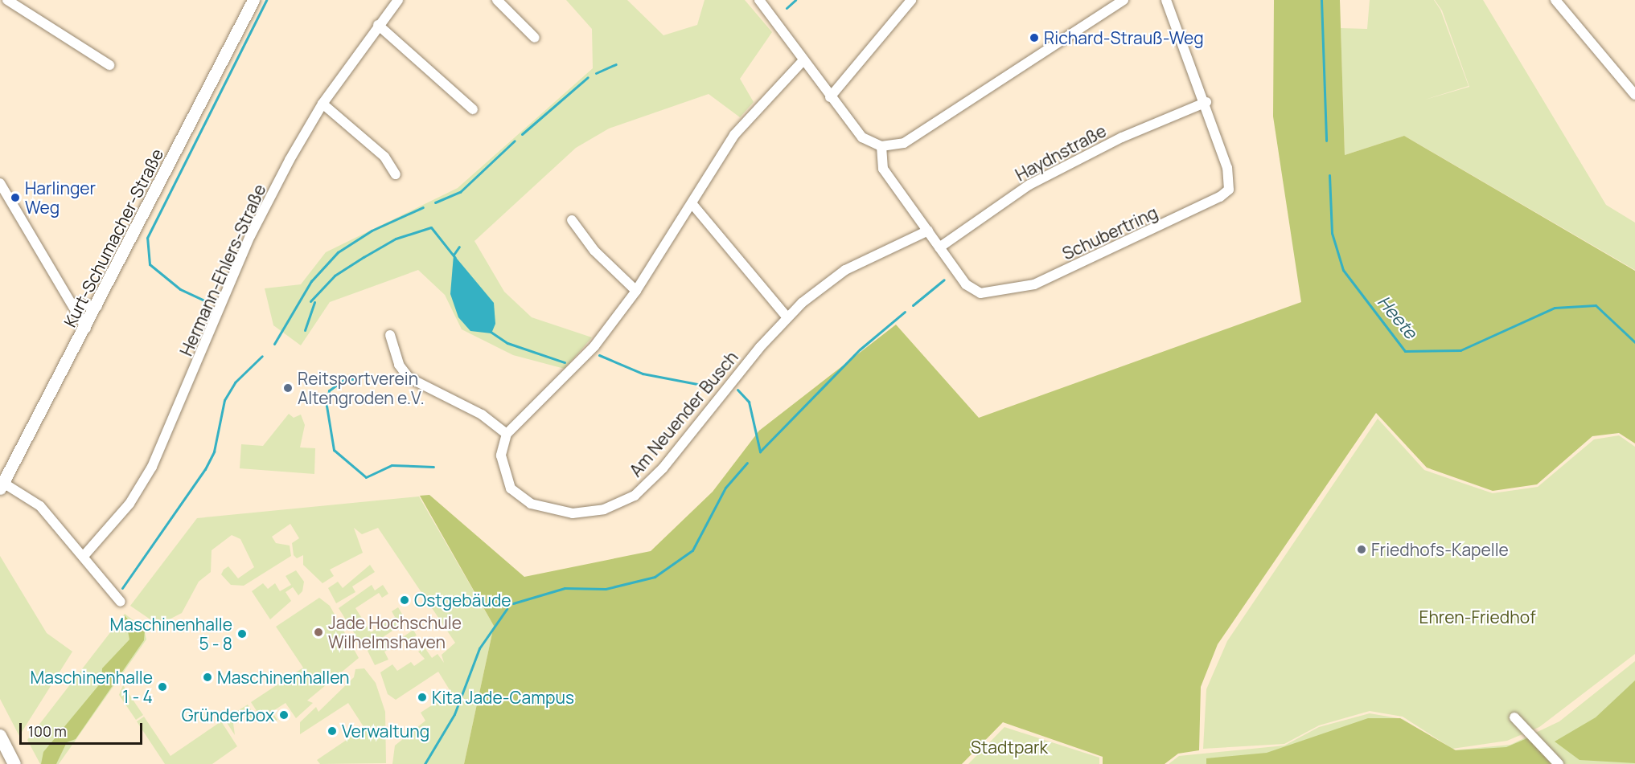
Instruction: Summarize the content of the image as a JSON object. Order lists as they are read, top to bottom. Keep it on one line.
{"streets":{"street":["Haydnstraße","Schubertring","Kurt-Schumacher-Straße","Hermann-Ehlers-Straße","Am Neuender Busch"]},"crossings":[["Haydnstraße","Schubertring"],["Schubertring","Am Neuender Busch"]],"water":["Heete"],"parks":["Ehren-Friedhof","Stadtpark"],"places":["Richard-Strauß-Weg","Harlinger Weg","Reitsportverein Altengroden e.V.","Friedhofs-Kapelle","Ostgebäude","Jade Hochschule Wilhelmshaven","Maschinenhalle 5 - 8","Maschinenhallen","Maschinenhalle 1 - 4","Kita Jade-Campus","Gründerbox","Verwaltung"],"scale_bar":"100 m"}
